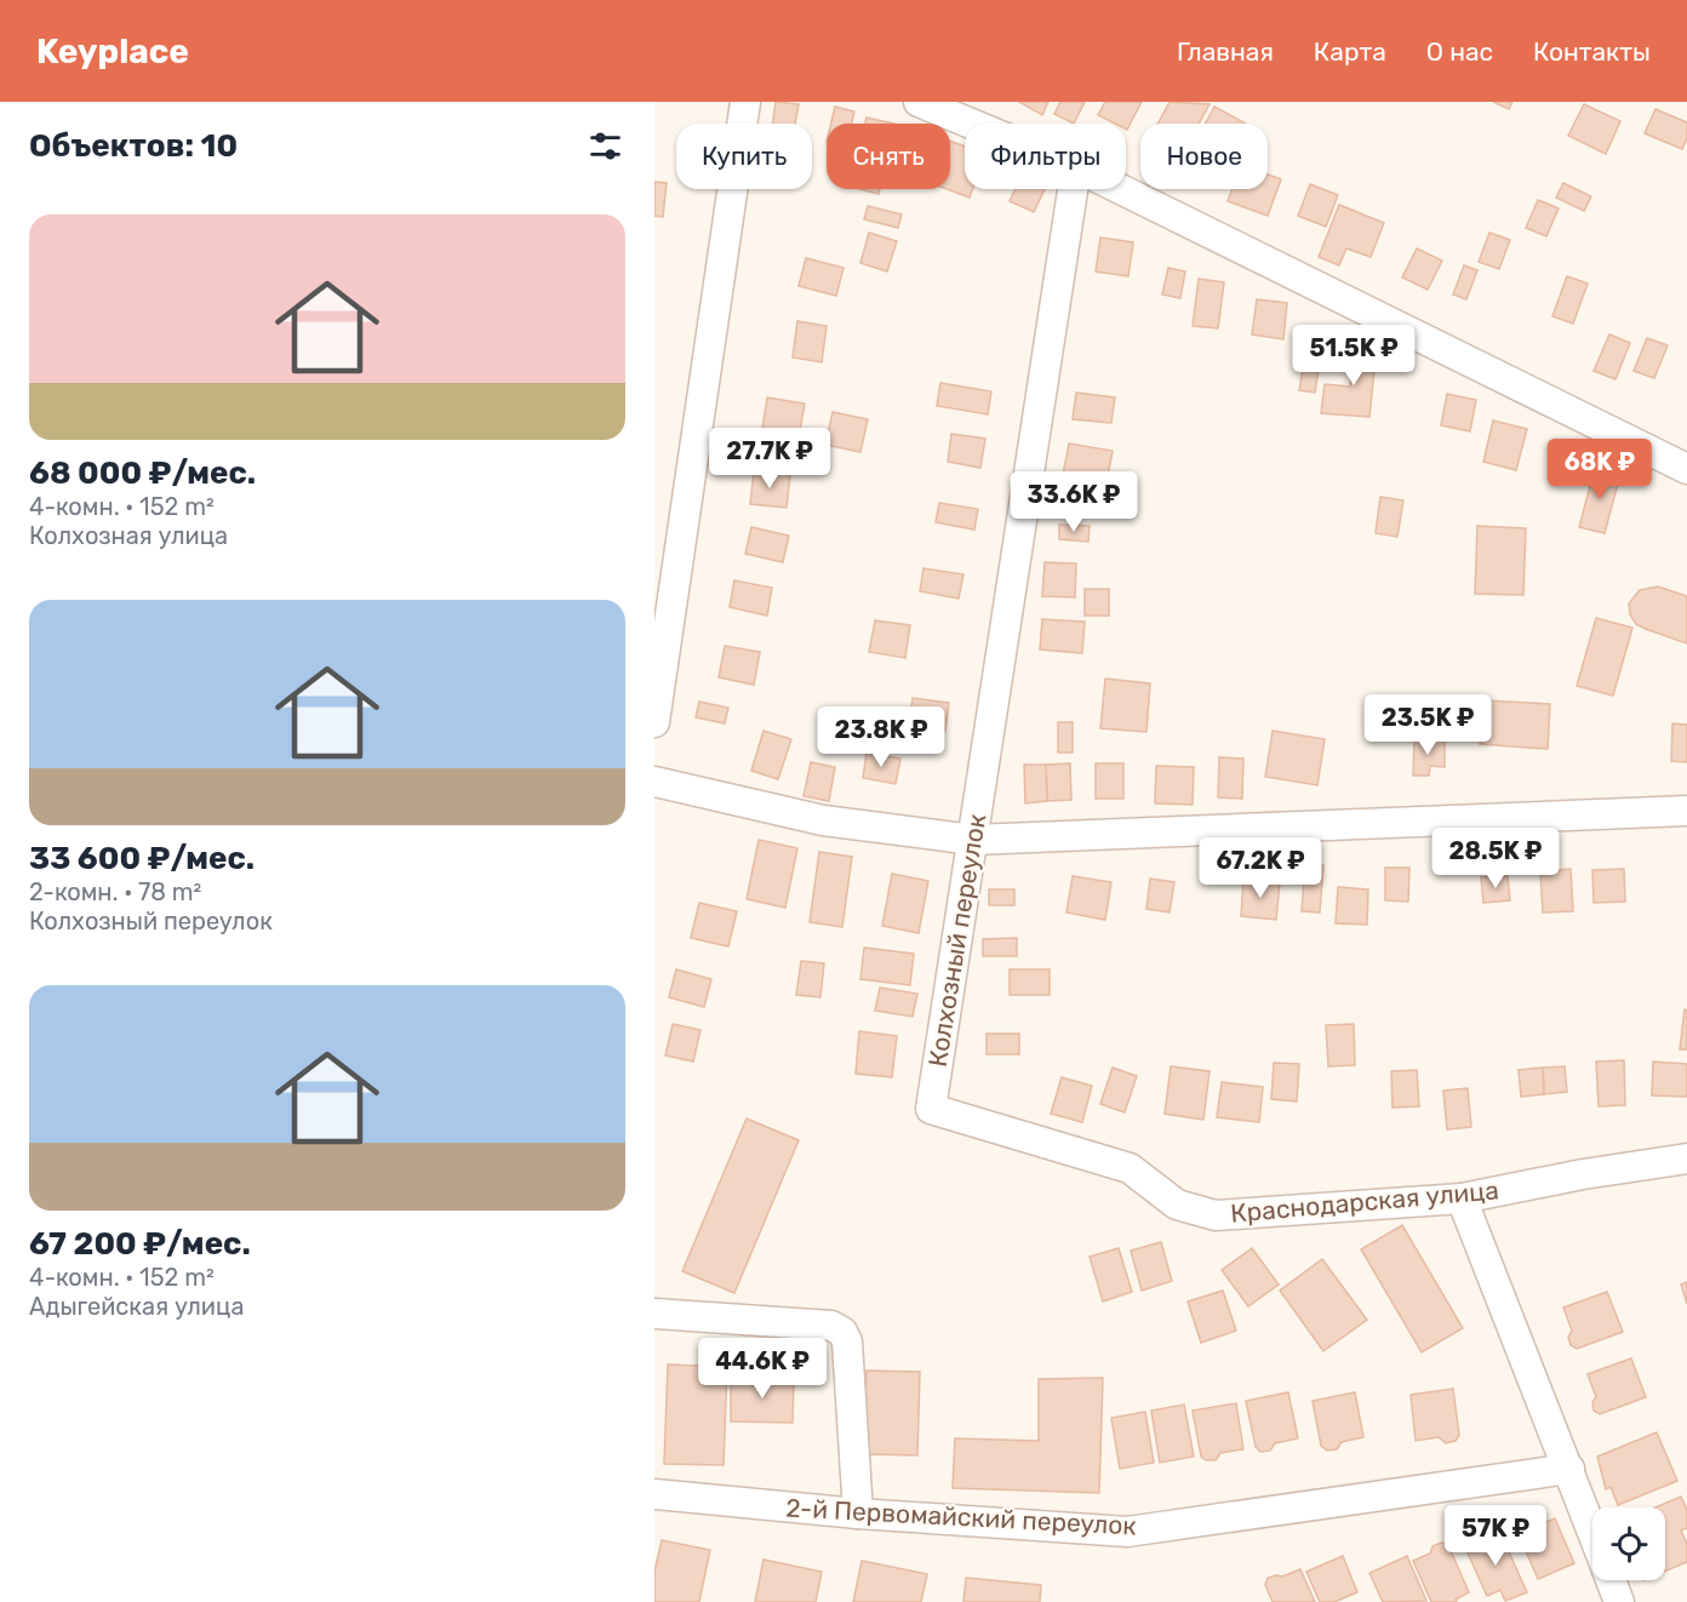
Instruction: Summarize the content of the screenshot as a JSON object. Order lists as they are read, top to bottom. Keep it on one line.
{"streets":{"street":["Колхозный переулок","Краснодарская улица","2-й Первомайский переулок"]},"crossings":[["Колхозный переулок","Краснодарская улица"]],"page":{"header":"Keyplace","nav":["Главная","Карта","О нас","Контакты"],"heading":"Объектов: 10","chip":["Купить","Снять","Фильтры","Новое"],"list":[{"name":"68 000 ₽/мес.","note":"4-комн. · 152 m² · Колхозная улица"},{"name":"33 600 ₽/мес.","note":"2-комн. · 78 m² · Колхозный переулок"},{"name":"67 200 ₽/мес.","note":"4-комн. · 152 m² · Адыгейская улица"}],"price":["51.5K ₽","27.7K ₽","68K ₽","33.6K ₽","23.5K ₽","23.8K ₽","28.5K ₽","67.2K ₽","44.6K ₽","57K ₽"]}}
